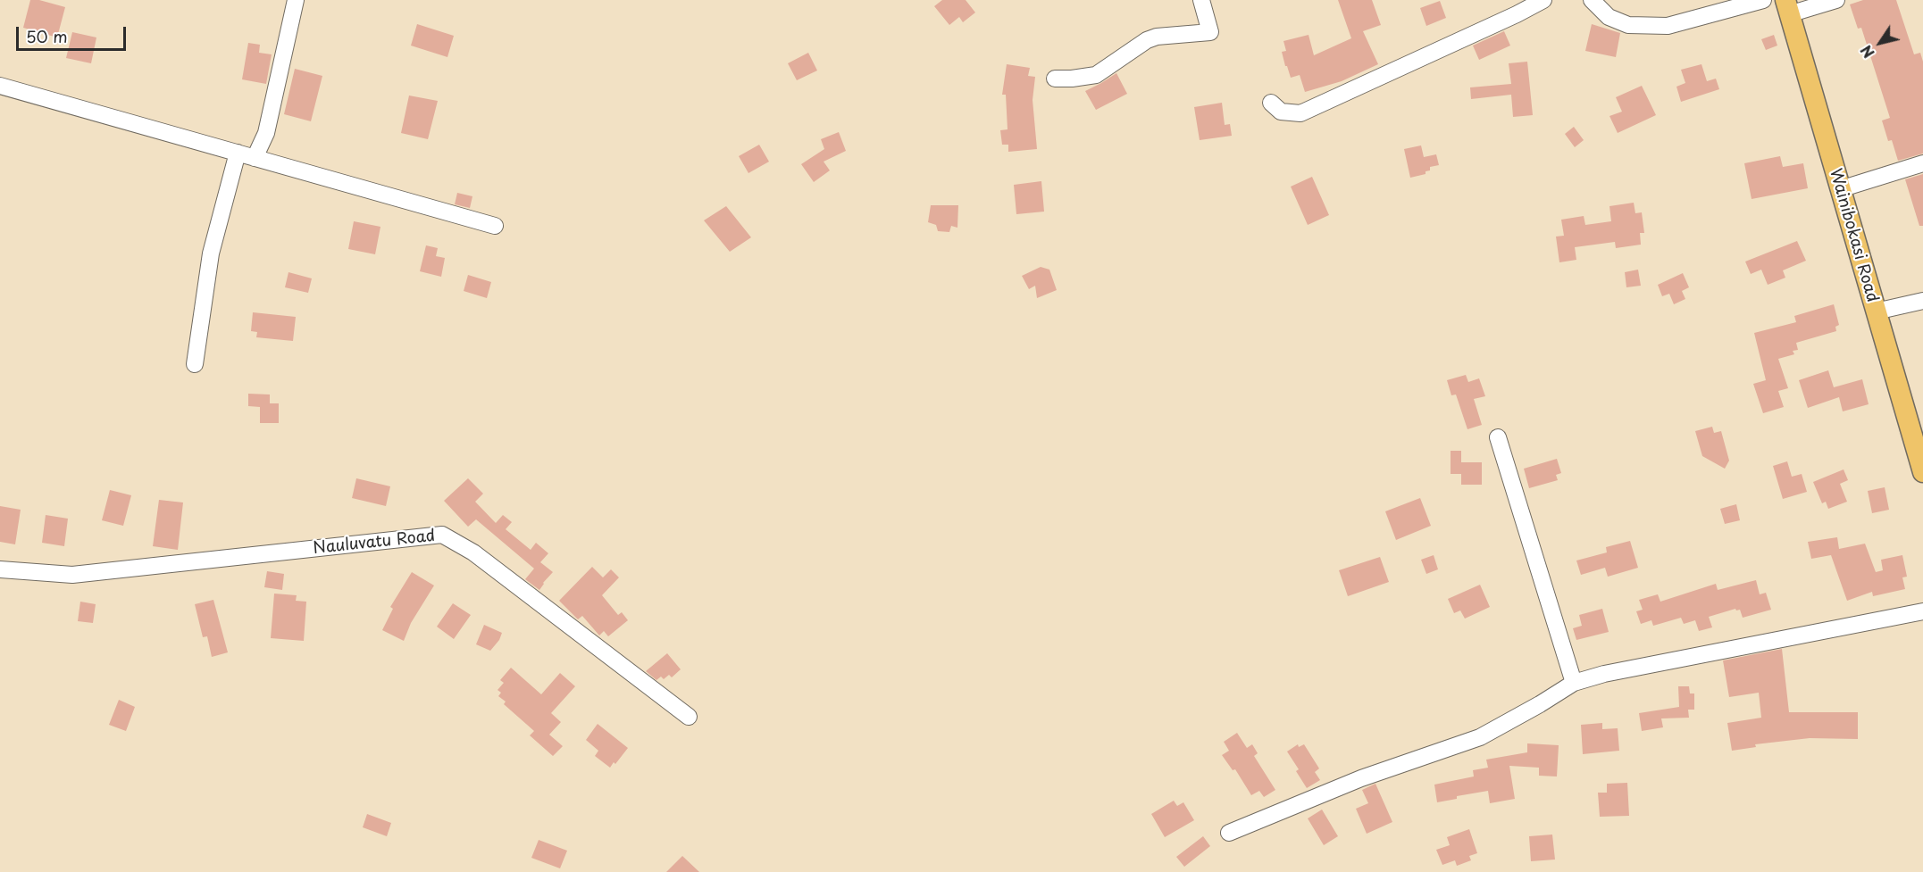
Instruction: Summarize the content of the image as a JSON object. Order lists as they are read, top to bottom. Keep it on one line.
{"streets":{"main road":["Wainibokasi Road"],"street":["Nauluvatu Road"]},"scale_bar":"50 m","north":"bottom left"}
